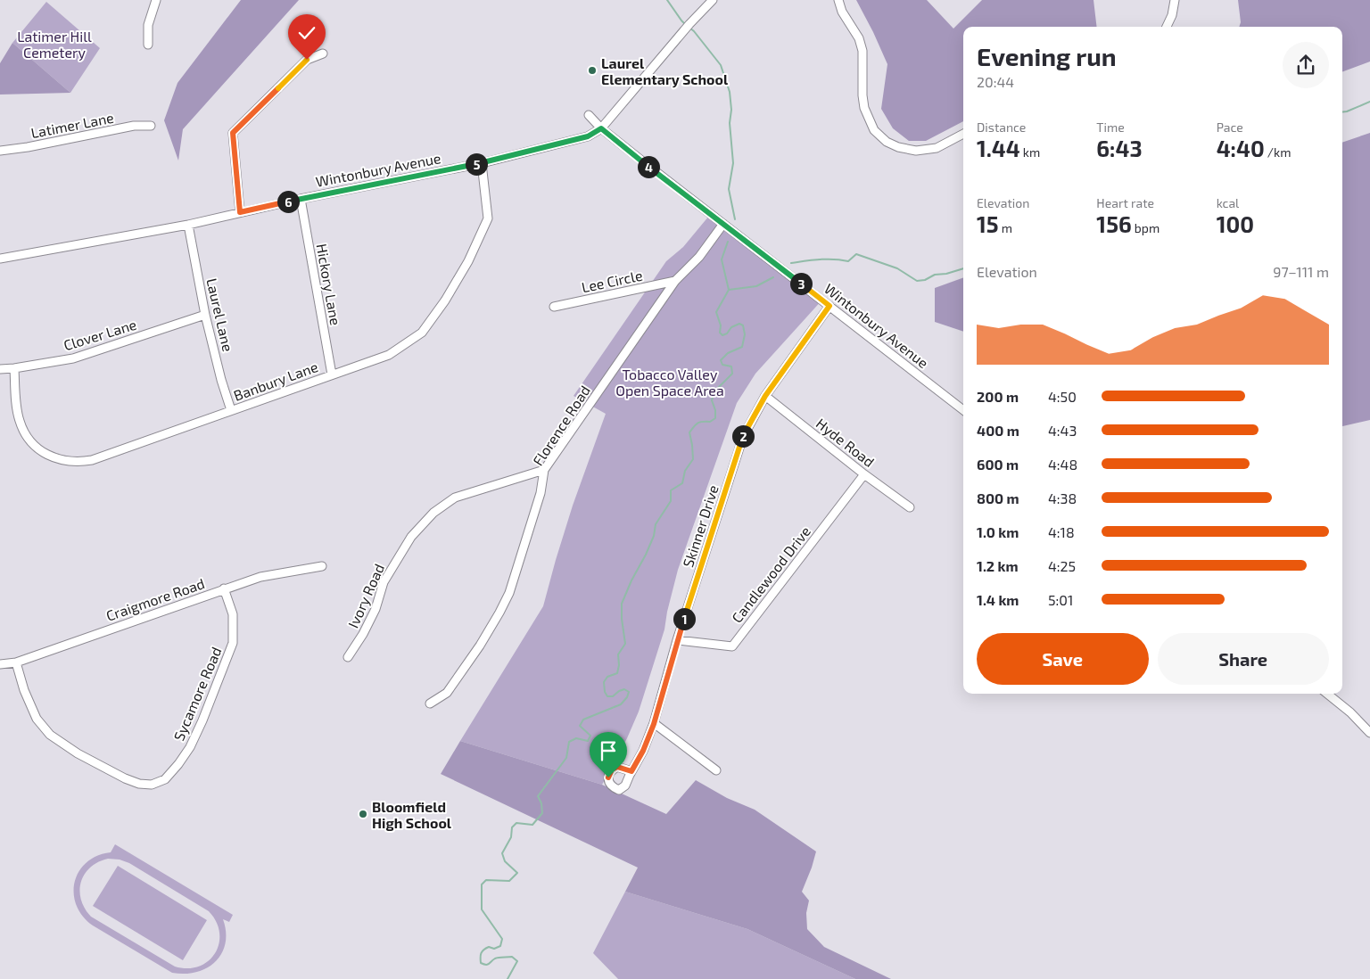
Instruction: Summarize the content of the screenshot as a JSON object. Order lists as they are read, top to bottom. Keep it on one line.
{"streets":{"street":["Latimer Lane","Wintonbury Avenue","Lee Circle","Hickory Lane","Laurel Lane","Clover Lane","Banbury Lane","Florence Road","Hyde Road","Skinner Drive","Candlewood Drive","Ivory Road","Craigmore Road","Sycamore Road"]},"crossings":[["Wintonbury Avenue","Hickory Lane"],["Wintonbury Avenue","Laurel Lane"],["Wintonbury Avenue","Banbury Lane"],["Wintonbury Avenue","Florence Road"],["Wintonbury Avenue","Skinner Drive"],["Lee Circle","Florence Road"],["Hickory Lane","Banbury Lane"],["Laurel Lane","Clover Lane"],["Laurel Lane","Banbury Lane"],["Clover Lane","Banbury Lane"],["Florence Road","Ivory Road"],["Hyde Road","Skinner Drive"],["Hyde Road","Candlewood Drive"],["Skinner Drive","Candlewood Drive"],["Craigmore Road","Sycamore Road"]],"parks":["Latimer Hill Cemetery","Tobacco Valley Open Space Area"],"places":["Laurel Elementary School","Bloomfield High School"],"page":{"heading":["Evening run","20:44"],"stats":[["Distance","1.44 km"],["Time","6:43"],["Pace","4:40 /km"],["Elevation","15 m"],["Heart rate","156 bpm"],["kcal","100"]],"pins":["5","4","6","3","2","1"],"chart":["Elevation","97–111 m"],"list":[{"name":"200 m","note":"4:50"},{"name":"400 m","note":"4:43"},{"name":"600 m","note":"4:48"},{"name":"800 m","note":"4:38"},{"name":"1.0 km","note":"4:18"},{"name":"1.2 km","note":"4:25"},{"name":"1.4 km","note":"5:01"}],"buttons":["Save","Share"]}}
